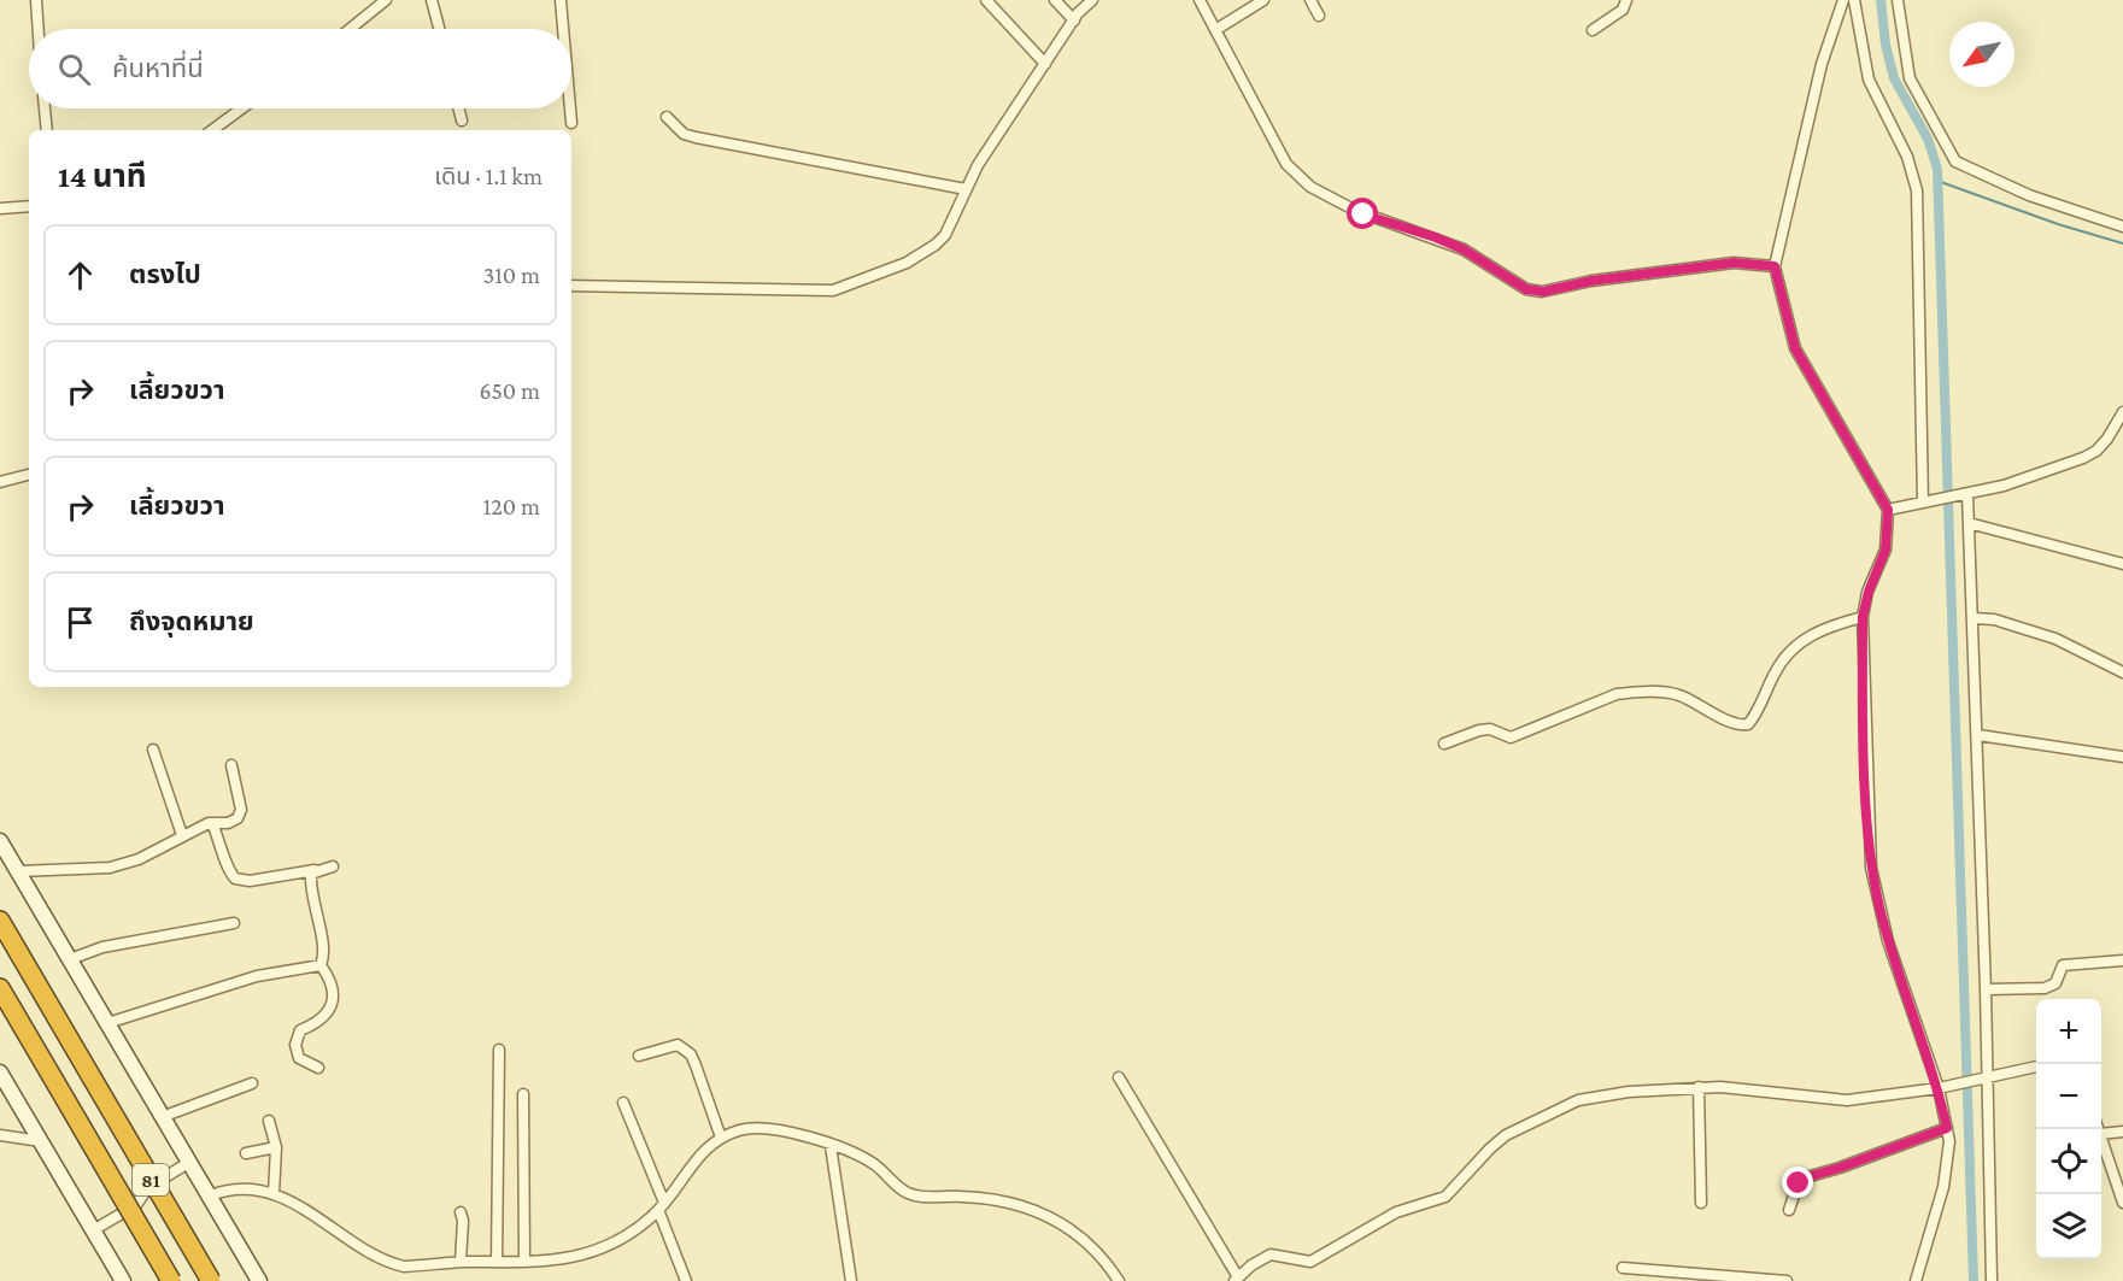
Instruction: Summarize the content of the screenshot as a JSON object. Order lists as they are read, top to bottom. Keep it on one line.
{"streets":{"highway":["81"]},"north":"bottom left","page":{"search":"ค้นหาที่นี่","heading":["14 นาที","เดิน · 1.1 km"],"list":[["ตรงไป","310 m"],["เลี้ยวขวา","650 m"],["เลี้ยวขวา","120 m"],"ถึงจุดหมาย"],"map_buttons":["+","−"]}}
